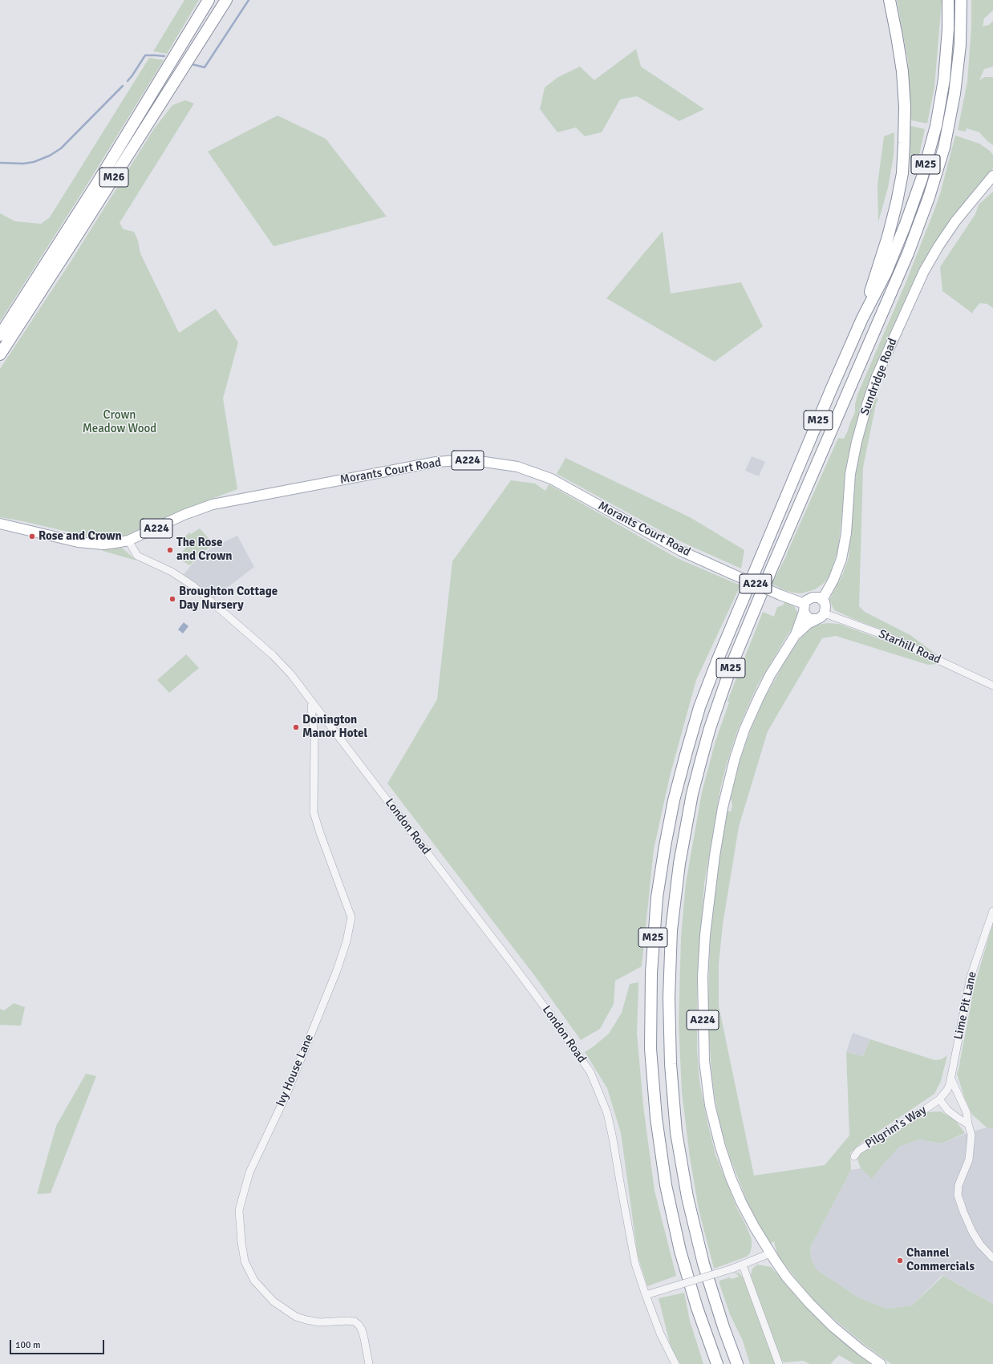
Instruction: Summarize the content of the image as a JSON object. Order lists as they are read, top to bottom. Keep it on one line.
{"streets":{"highway":["M25","M26"],"main road":["Sundridge Road","A224","Morants Court Road"],"street":["Starhill Road","London Road","Lime Pit Lane","Ivy House Lane","Pilgrim's Way"]},"crossings":[["Sundridge Road","A224"],["Sundridge Road","Morants Court Road"],["Sundridge Road","Starhill Road"],["A224","Morants Court Road"],["A224","Starhill Road"],["A224","London Road"],["Morants Court Road","Starhill Road"],["Morants Court Road","London Road"],["London Road","Ivy House Lane"],["Lime Pit Lane","Pilgrim's Way"]],"parks":["Crown Meadow Wood"],"places":["Rose and Crown","The Rose and Crown","Broughton Cottage Day Nursery","Donington Manor Hotel","Channel Commercials"],"scale_bar":"100 m"}
